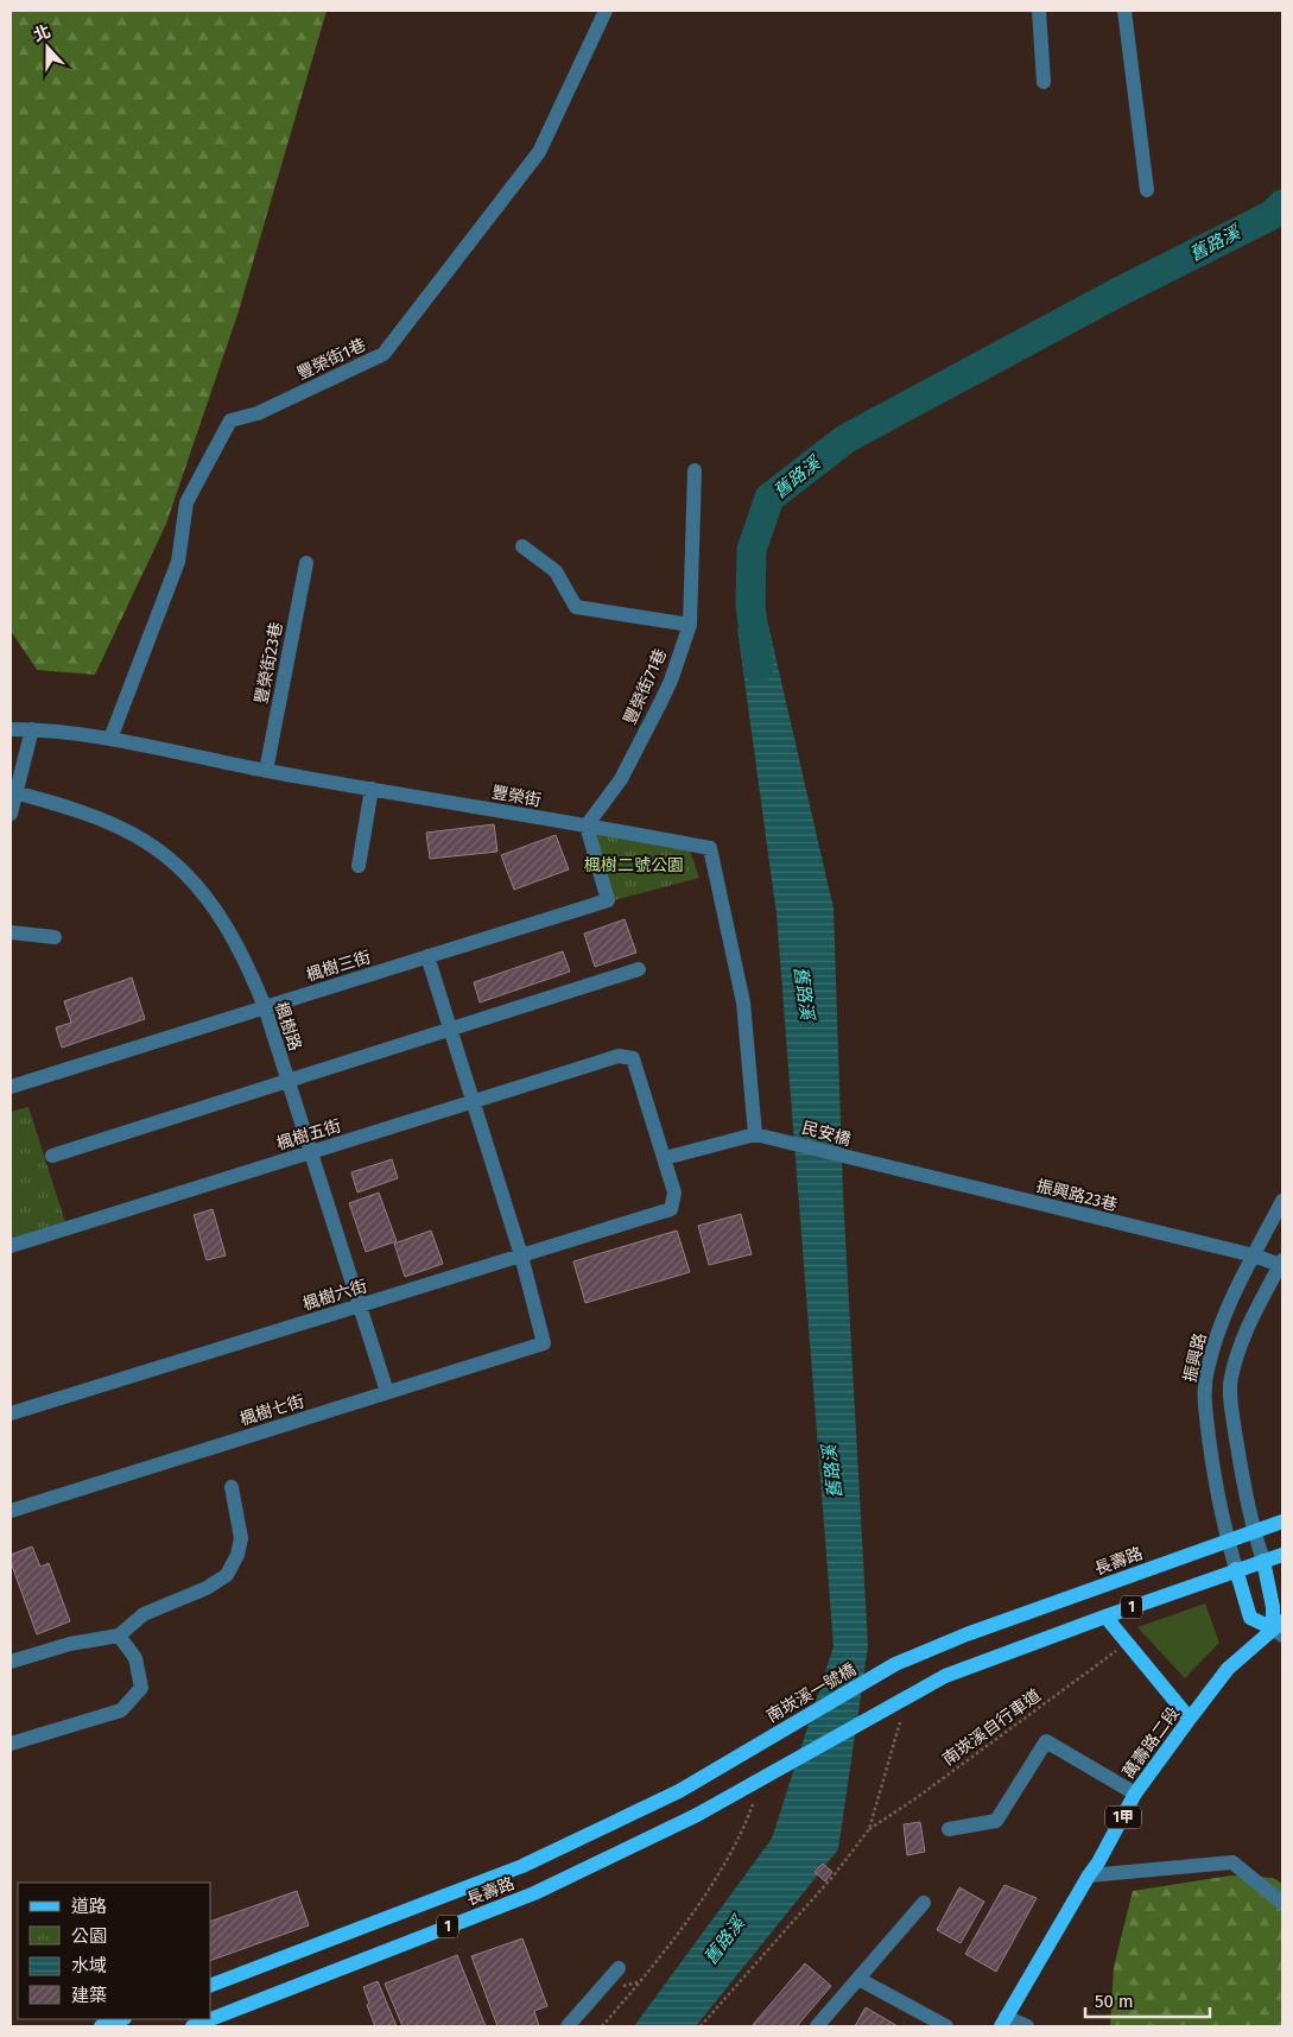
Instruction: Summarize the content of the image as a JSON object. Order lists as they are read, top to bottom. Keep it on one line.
{"streets":{"main road":["長壽路","1","南崁溪一號橋","萬壽路二段","1甲"],"street":["豐榮街1巷","豐榮街23巷","豐榮街71巷","豐榮街","楓樹三街","楓樹路","民安橋","楓樹五街","振興路23巷","楓樹六街","振興路","楓樹七街"],"path":["南崁溪自行車道"]},"crossings":[["豐榮街1巷","豐榮街"],["豐榮街23巷","豐榮街"],["豐榮街71巷","豐榮街"],["豐榮街71巷","楓樹三街"],["豐榮街","楓樹三街"],["豐榮街","民安橋"],["楓樹三街","楓樹路"],["楓樹路","楓樹五街"],["楓樹路","楓樹六街"],["楓樹路","楓樹七街"],["民安橋","振興路23巷"],["楓樹五街","楓樹六街"],["振興路23巷","振興路"],["楓樹六街","楓樹七街"],["振興路","長壽路"],["振興路","1"],["長壽路","1"],["長壽路","南崁溪一號橋"]],"water":["舊路溪"],"parks":["楓樹二號公園"],"legend":["道路","公園","水域","建築"],"scale_bar":"50 m","north":"top"}
